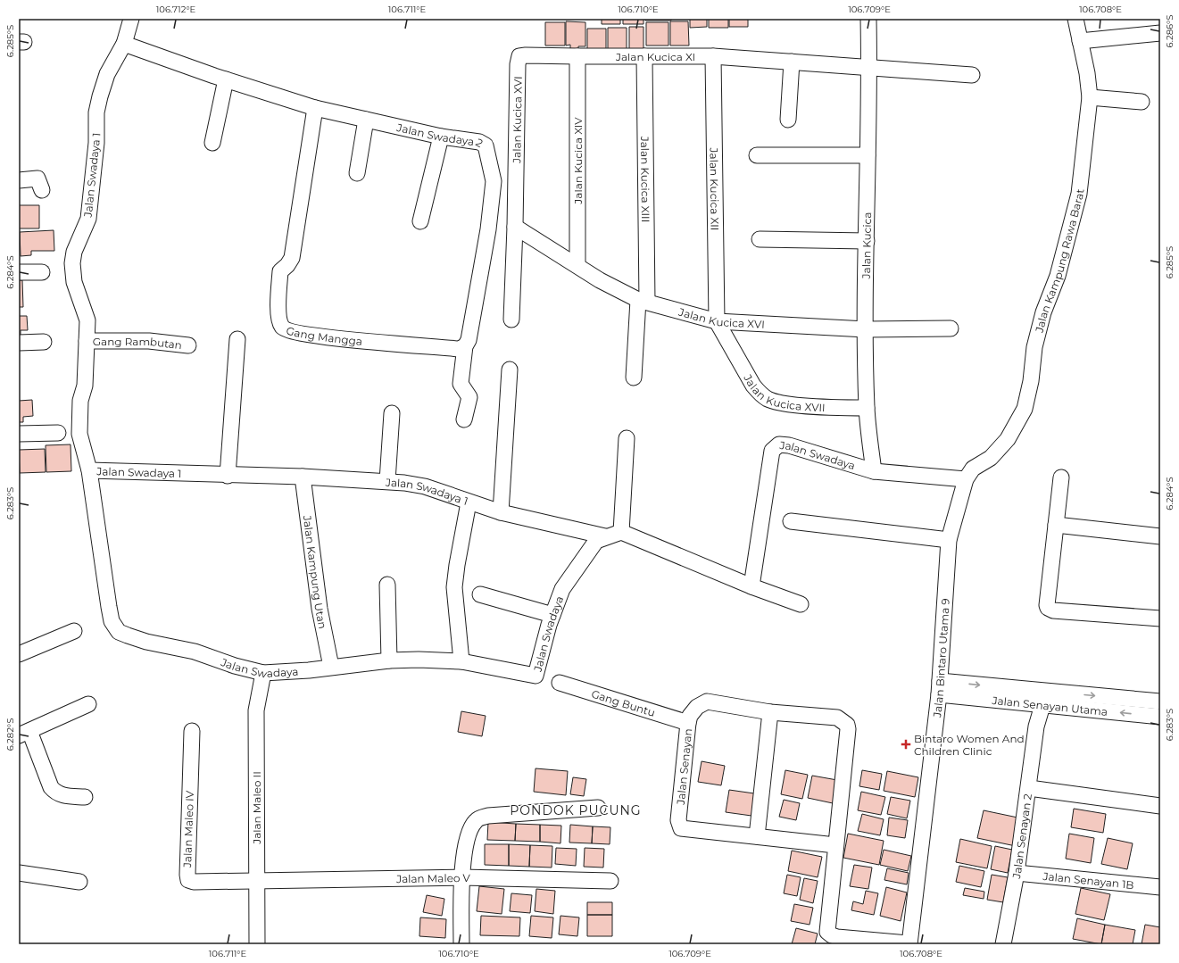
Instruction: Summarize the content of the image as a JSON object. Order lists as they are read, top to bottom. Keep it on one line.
{"streets":{"street":["Jalan Kucica XI","Jalan Kucica XVI","Jalan Swadaya 2","Jalan Kucica XIV","Jalan Swadaya 1","Jalan Kucica XIII","Jalan Kucica XII","Jalan Kucica","Jalan Kampung Rawa Barat","Gang Mangga","Gang Rambutan","Jalan Kucica XVII","Jalan Swadaya","Jalan Kampung Utan","Jalan Bintaro Utama 9","Gang Buntu","Jalan Senayan Utama","Jalan Senayan","Jalan Maleo II","Jalan Maleo IV","Jalan Senayan 2","Jalan Maleo V","Jalan Senayan 1B"]},"crossings":[["Jalan Kucica XI","Jalan Kucica XVI"],["Jalan Kucica XI","Jalan Kucica XIV"],["Jalan Kucica XI","Jalan Kucica XIII"],["Jalan Kucica XI","Jalan Kucica XII"],["Jalan Kucica XI","Jalan Kucica"],["Jalan Kucica XVI","Jalan Kucica XIV"],["Jalan Kucica XVI","Jalan Kucica XIII"],["Jalan Kucica XVI","Jalan Kucica XII"],["Jalan Kucica XVI","Jalan Kucica"],["Jalan Kucica XVI","Jalan Kucica XVII"],["Jalan Swadaya 2","Jalan Swadaya 1"],["Jalan Swadaya 2","Gang Mangga"],["Jalan Swadaya 1","Gang Rambutan"],["Jalan Swadaya 1","Jalan Swadaya"],["Jalan Swadaya 1","Jalan Kampung Utan"],["Jalan Kucica XII","Jalan Kucica XVII"],["Jalan Kucica","Jalan Kucica XVII"],["Jalan Kucica","Jalan Swadaya"],["Jalan Kampung Rawa Barat","Jalan Swadaya"],["Jalan Kampung Rawa Barat","Jalan Bintaro Utama 9"],["Jalan Swadaya","Jalan Kampung Utan"],["Jalan Swadaya","Jalan Bintaro Utama 9"],["Jalan Swadaya","Jalan Maleo II"],["Jalan Bintaro Utama 9","Jalan Senayan Utama"],["Jalan Bintaro Utama 9","Jalan Senayan"],["Gang Buntu","Jalan Senayan"],["Jalan Senayan Utama","Jalan Senayan 2"],["Jalan Maleo II","Jalan Maleo IV"],["Jalan Maleo II","Jalan Maleo V"],["Jalan Maleo IV","Jalan Maleo V"],["Jalan Senayan 2","Jalan Senayan 1B"]],"districts":["PONDOK PUCUNG"],"places":{"health":["Bintaro Women And Children Clinic"]},"coordinates":["106.712°E","106.711°E","106.710°E","106.709°E","106.708°E","6.286°S","6.285°S","6.284°S","6.283°S","6.282°S"]}
